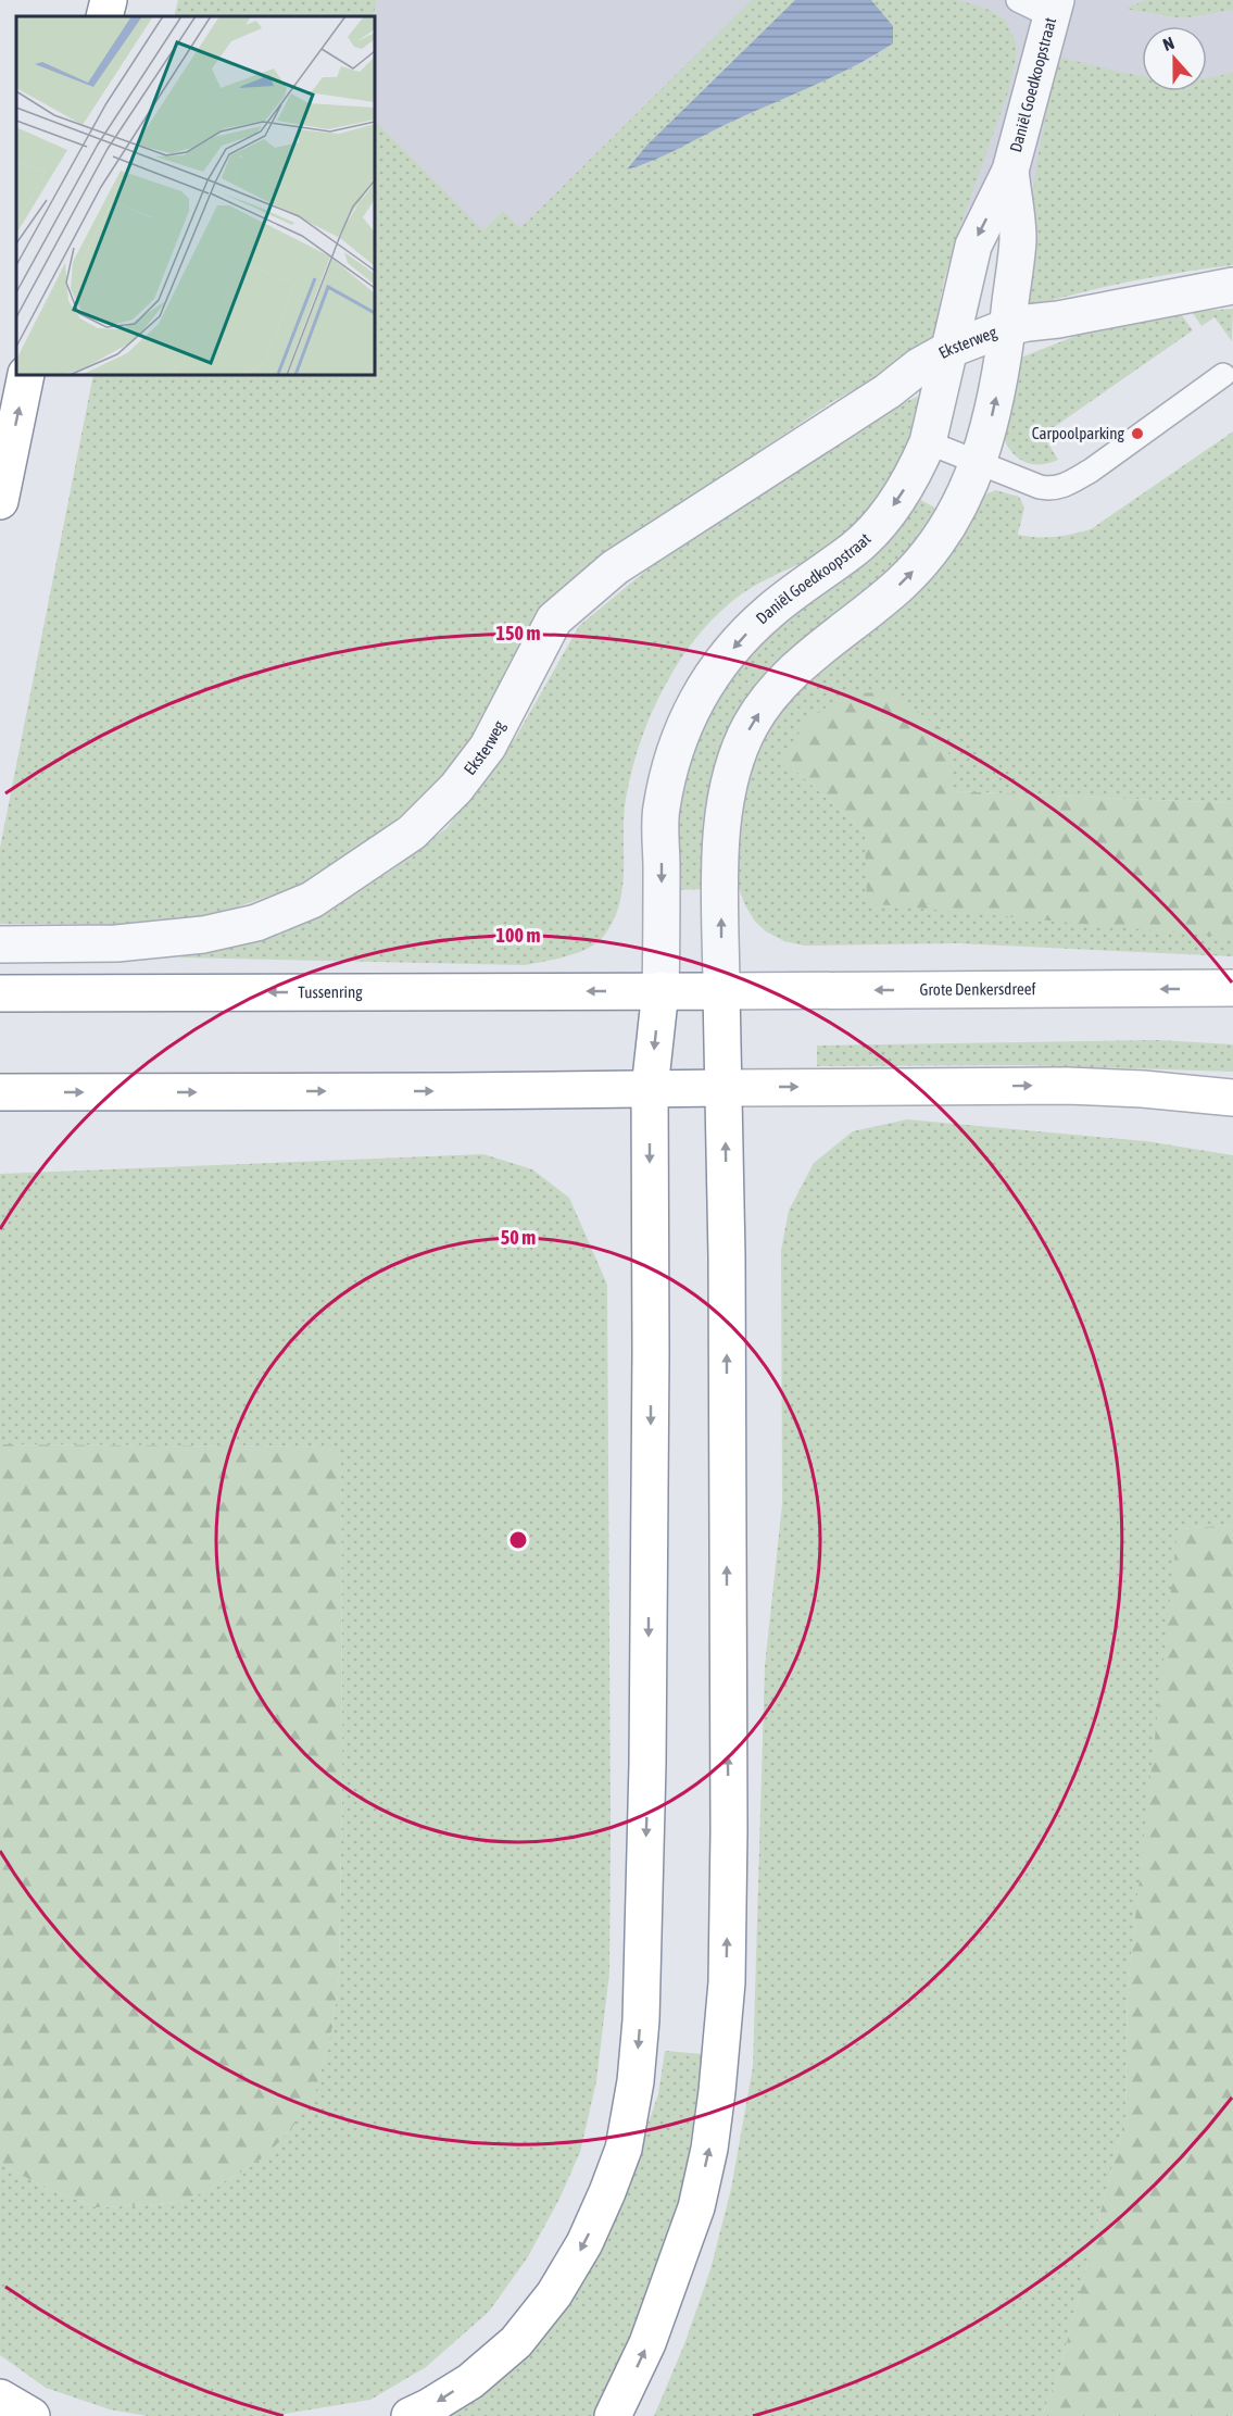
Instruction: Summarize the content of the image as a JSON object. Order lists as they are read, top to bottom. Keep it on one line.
{"streets":{"main road":["Grote Denkersdreef","Tussenring"],"street":["Daniël Goedkoopstraat","Eksterweg"]},"crossings":[["Daniël Goedkoopstraat","Eksterweg"],["Daniël Goedkoopstraat","Grote Denkersdreef"],["Daniël Goedkoopstraat","Tussenring"],["Grote Denkersdreef","Tussenring"]],"places":["Carpoolparking"],"north":"top","rings":["150 m","100 m","50 m"]}
